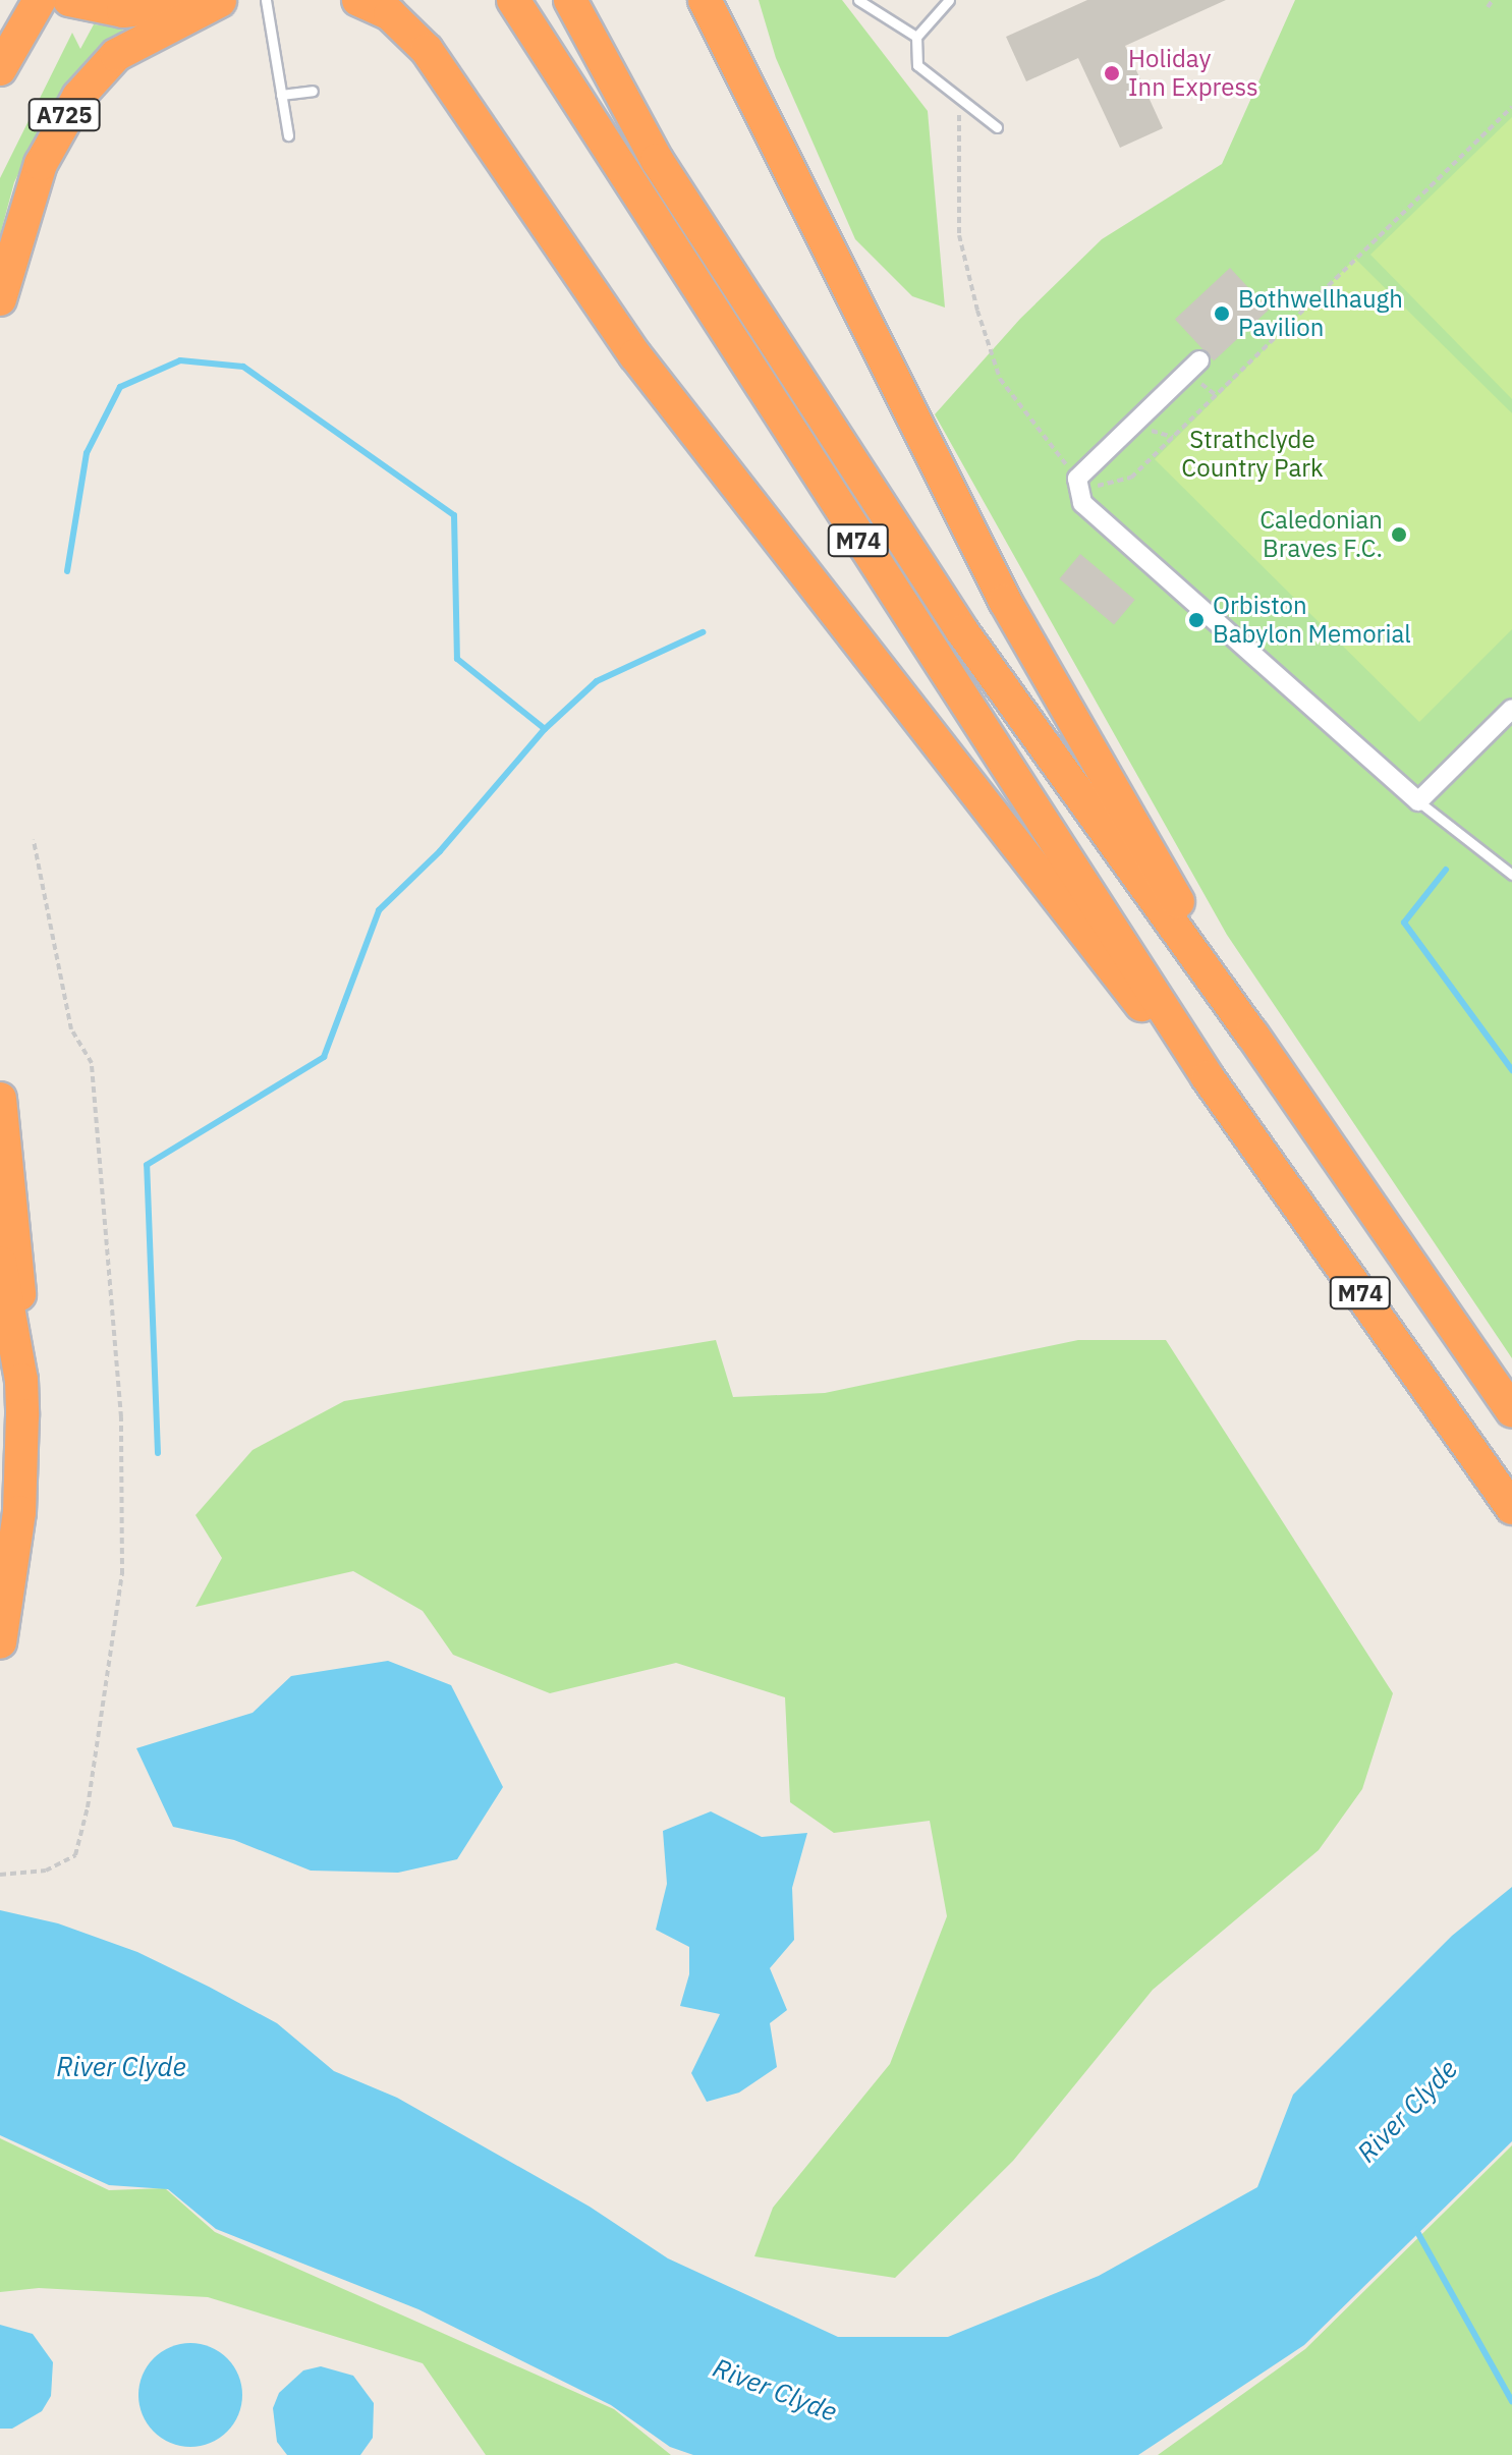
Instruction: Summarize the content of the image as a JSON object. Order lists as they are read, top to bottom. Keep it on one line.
{"streets":{"highway":["A725","M74"]},"water":["River Clyde"],"parks":["Strathclyde Country Park"],"places":["Holiday Inn Express","Bothwellhaugh Pavilion","Caledonian Braves F.C.","Orbiston Babylon Memorial"]}
